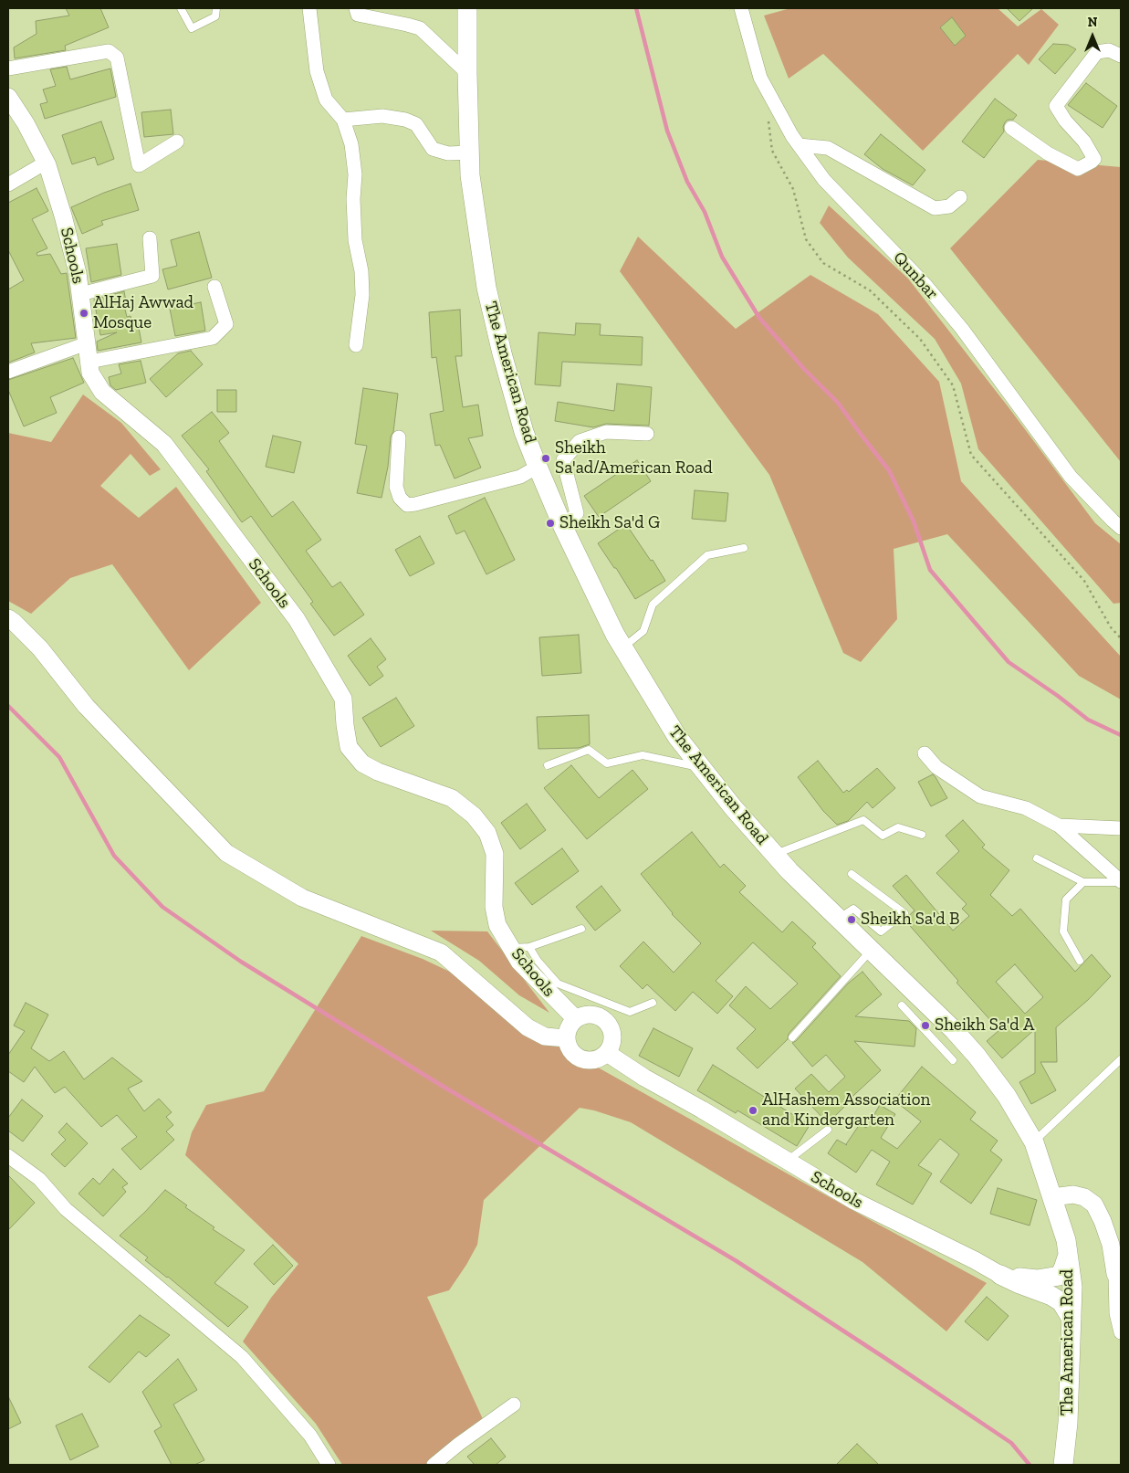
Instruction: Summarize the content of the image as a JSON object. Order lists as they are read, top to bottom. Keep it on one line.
{"streets":{"main road":["The American Road"],"street":["Schools","Qunbar"]},"places":["AlHaj Awwad Mosque","Sheikh Sa'ad/American Road","Sheikh Sa'd G","Sheikh Sa'd B","Sheikh Sa'd A","AlHashem Association and Kindergarten"],"north":"top"}
